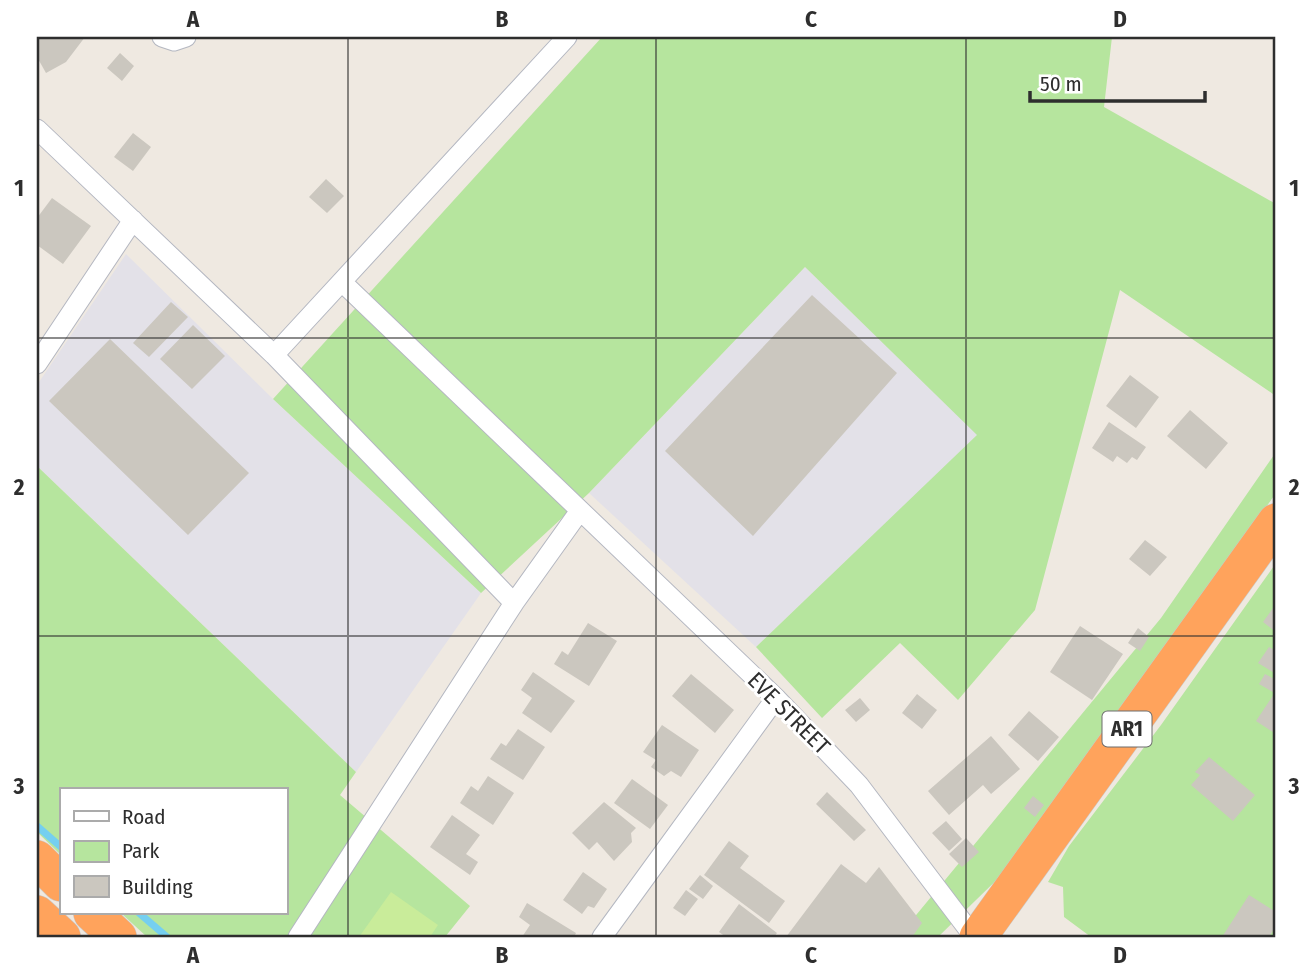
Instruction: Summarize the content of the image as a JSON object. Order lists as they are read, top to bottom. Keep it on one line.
{"streets":{"highway":["AR1"],"street":["EVE STREET"]},"crossings":[["EVE STREET","AR1"]],"legend":["Road","Park","Building"],"scale_bar":"50 m","grid":{"columns":["A","B","C","D"],"rows":["1","2","3"]}}
